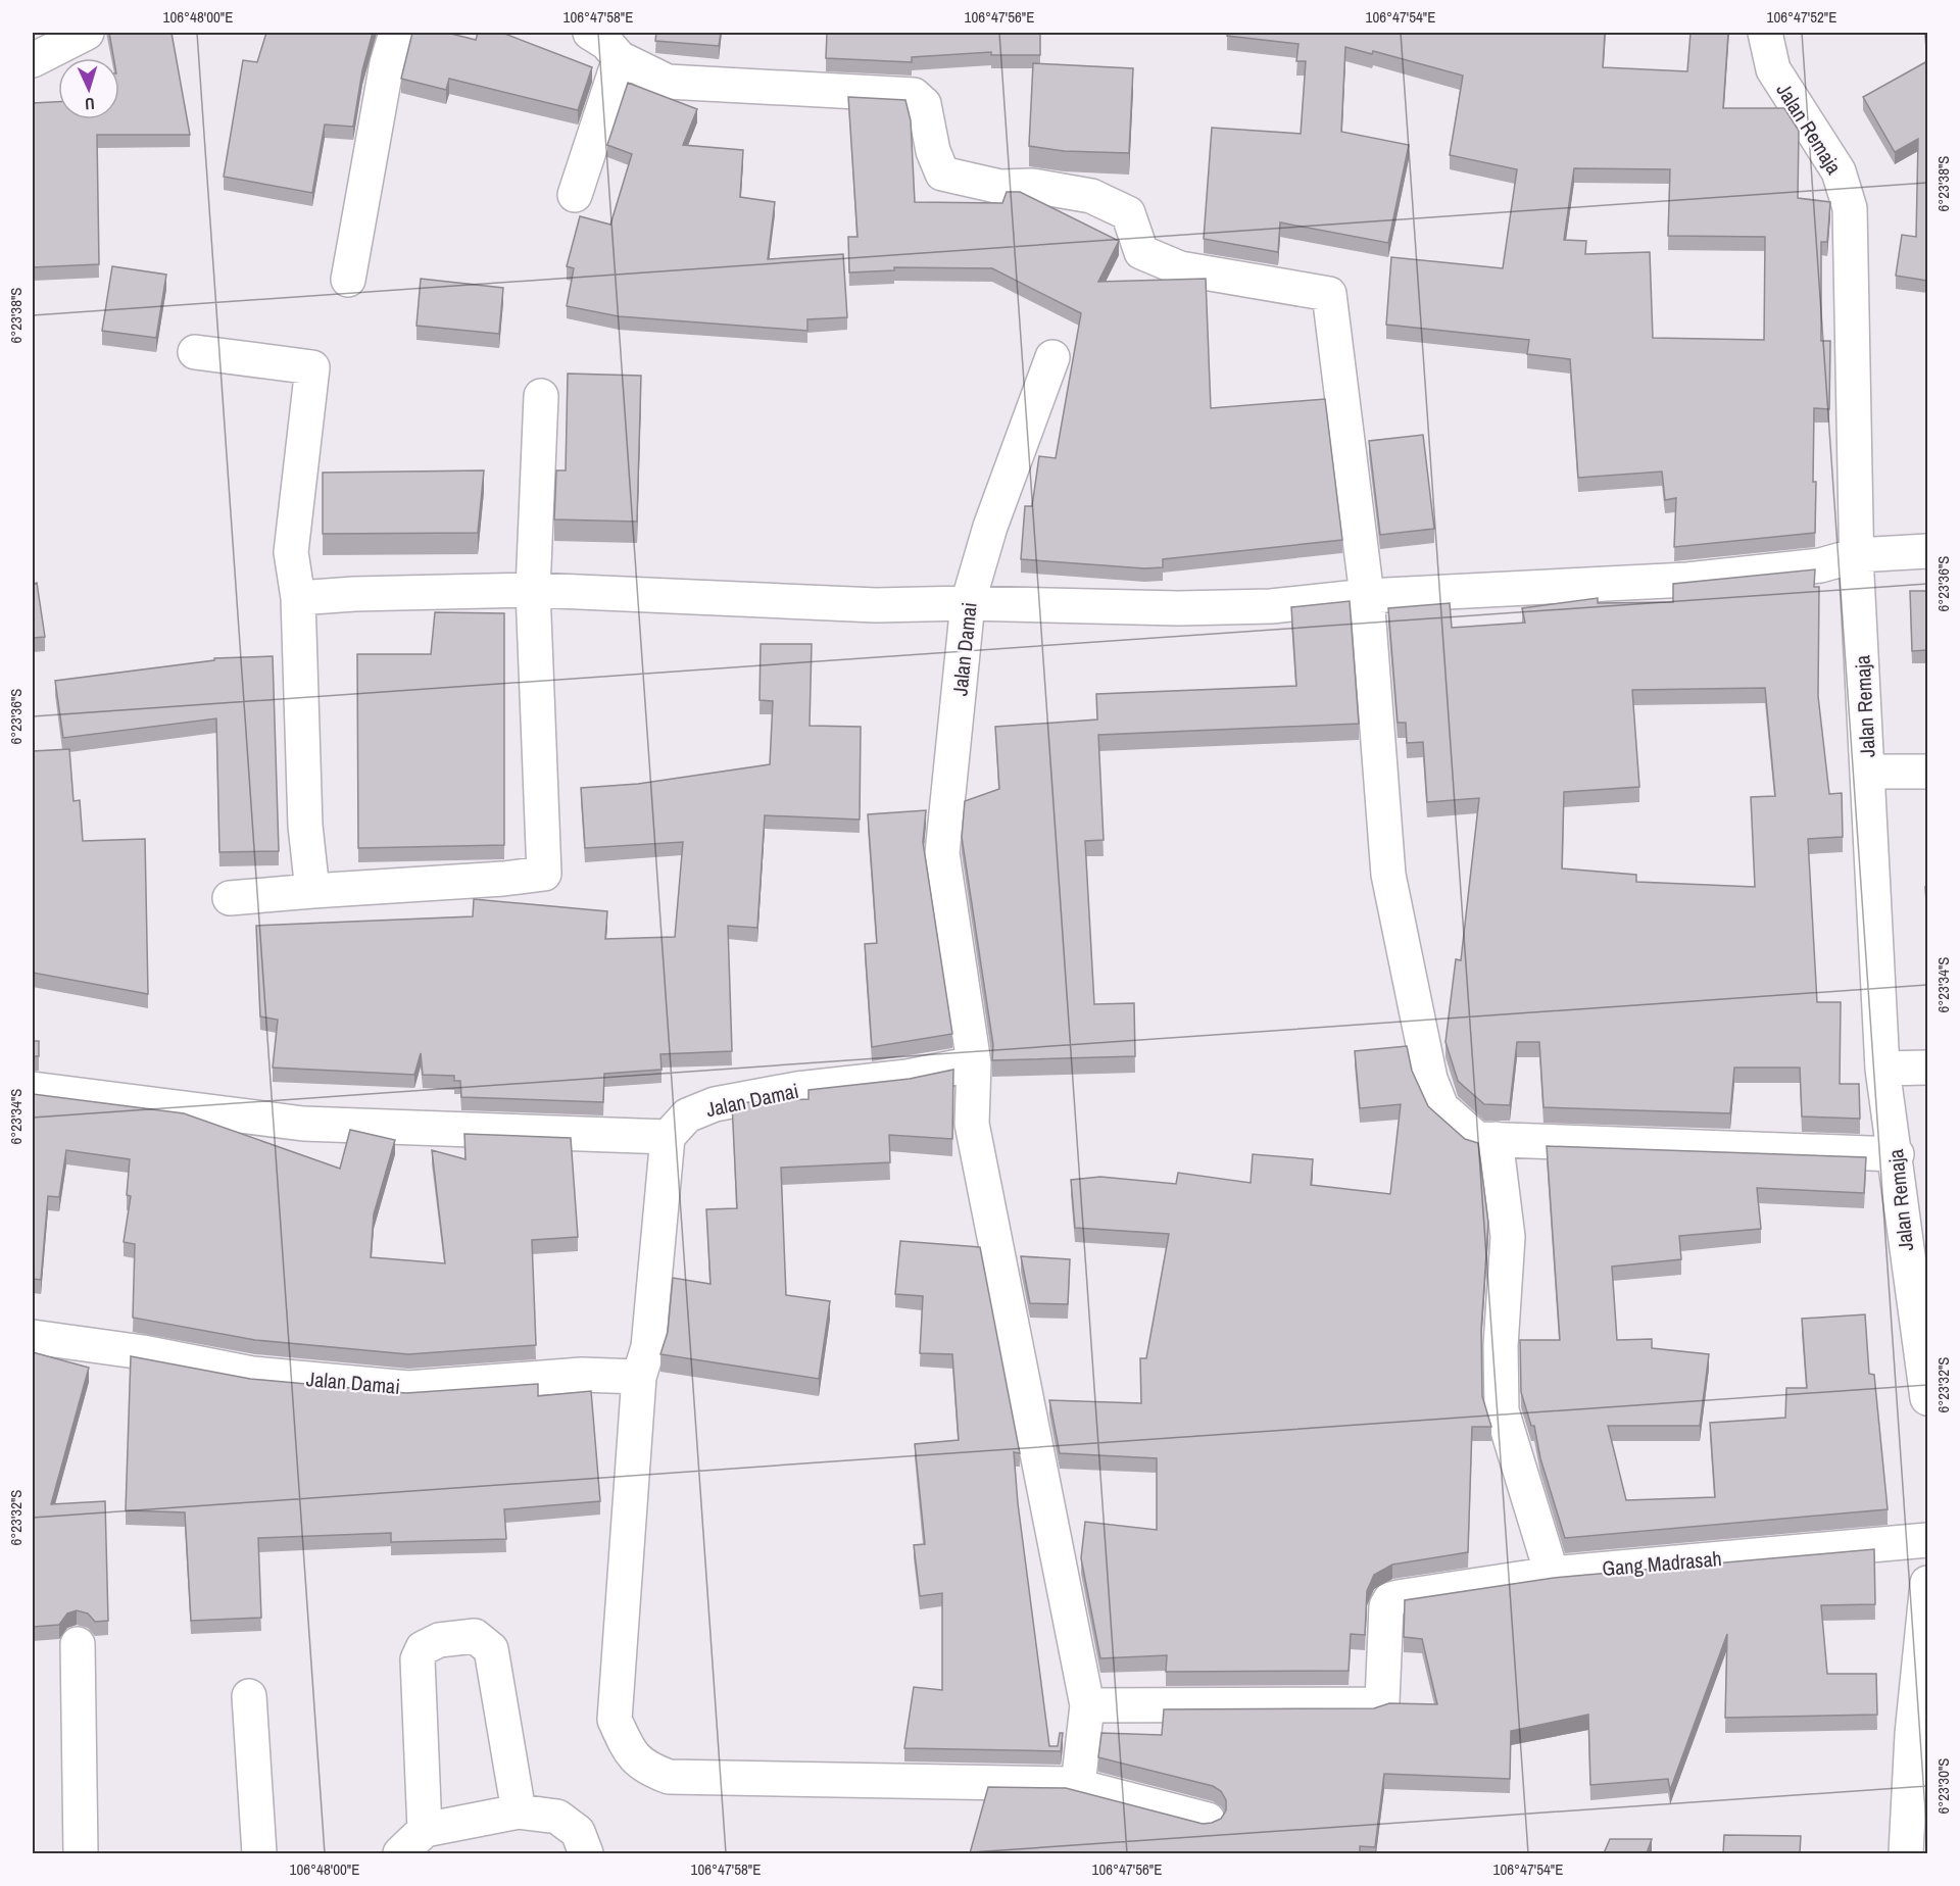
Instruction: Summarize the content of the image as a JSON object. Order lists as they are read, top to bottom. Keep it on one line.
{"streets":{"street":["Jalan Remaja","Jalan Damai","Gang Madrasah"]},"north":"bottom","coordinates":["106°48'00\"E","106°47'58\"E","106°47'56\"E","106°47'54\"E","106°47'52\"E","6°23'38\"S","6°23'36\"S","6°23'34\"S","6°23'32\"S","6°23'30\"S"]}
